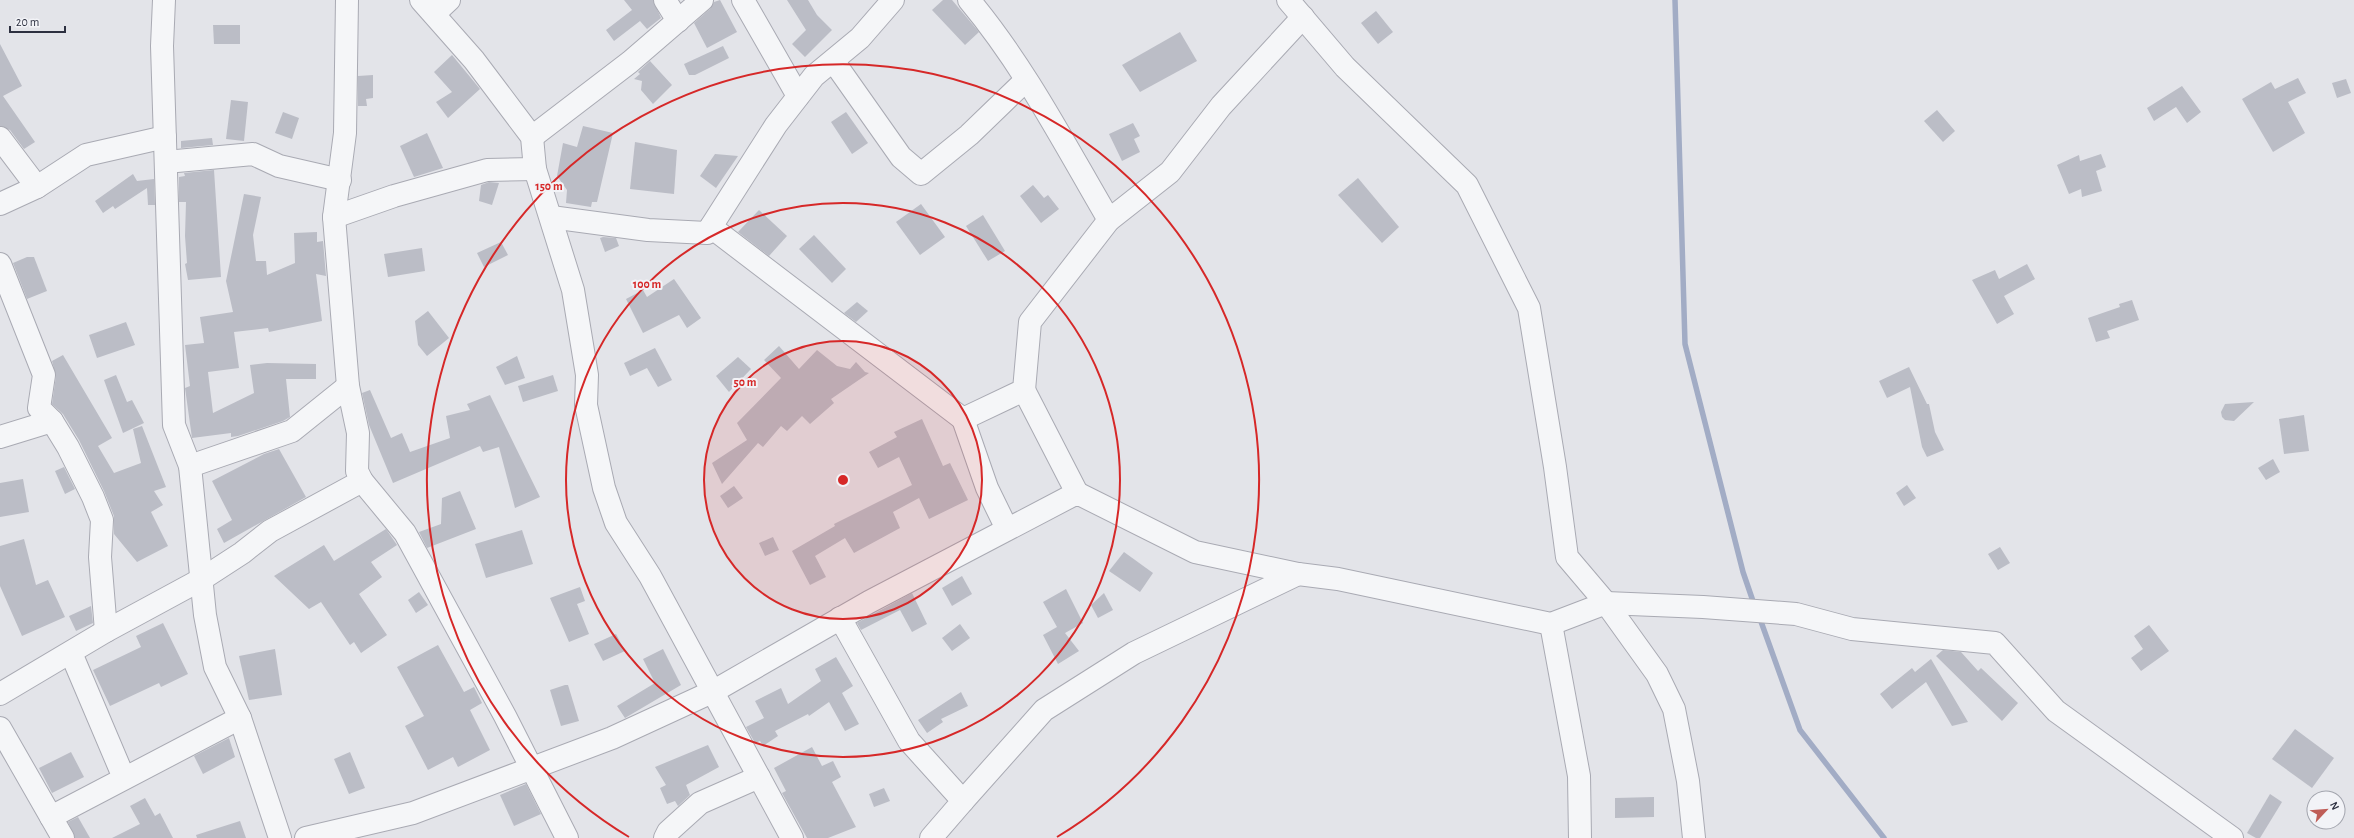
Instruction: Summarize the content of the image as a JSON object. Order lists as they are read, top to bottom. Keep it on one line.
{"scale_bar":"20 m","north":"top right","rings":["150 m","100 m","50 m"]}
